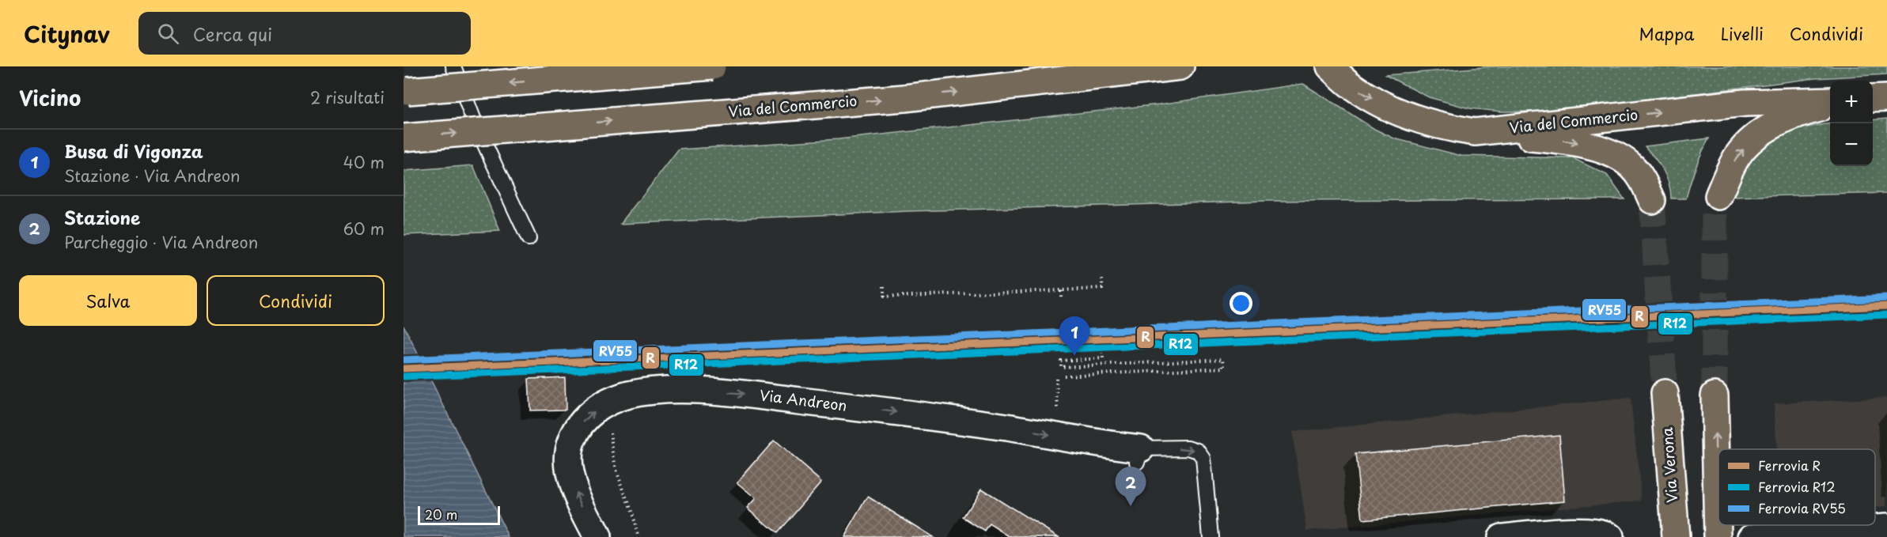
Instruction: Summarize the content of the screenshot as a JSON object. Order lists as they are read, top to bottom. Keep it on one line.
{"streets":{"main road":["Via del Commercio","Via Verona"],"street":["Via Andreon"]},"one_way":["Via del Commercio"],"lines":["rail line RV55","rail line R","rail line R12"],"legend":["Ferrovia R","Ferrovia R12","Ferrovia RV55"],"scale_bar":"20 m","page":{"header":"Citynav","search":"Cerca qui","nav":["Mappa","Livelli","Condividi"],"heading":["Vicino","2 risultati"],"map_buttons":["+","−"],"list":[{"mark":"1","name":"Busa di Vigonza","note":"Stazione · Via Andreon","value":"40 m"},{"mark":"2","name":"Stazione","note":"Parcheggio · Via Andreon","value":"60 m"}],"buttons":["Salva","Condividi"],"pins":["1","2"],"scale":"20 m"}}
